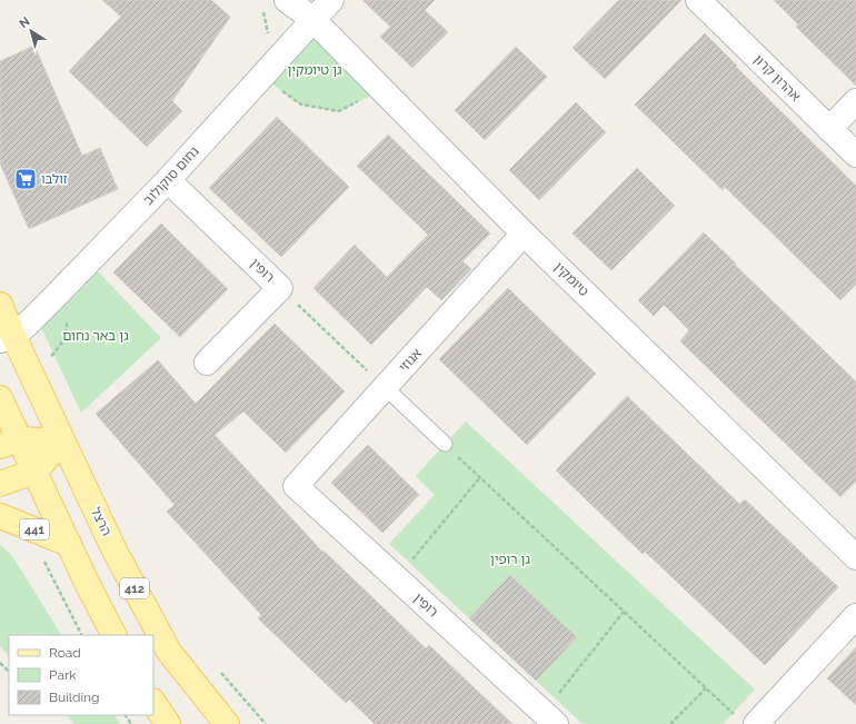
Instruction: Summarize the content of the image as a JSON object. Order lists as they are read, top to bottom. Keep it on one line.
{"streets":{"main road":["הרצל","441","412"],"street":["אהרון קרון","נחום סוקולוב","רופין","טיומקין","אגוזי"]},"crossings":[["נחום סוקולוב","רופין"],["נחום סוקולוב","טיומקין"],["נחום סוקולוב","הרצל"],["רופין","אגוזי"],["טיומקין","אגוזי"]],"parks":["גן טיומקין","גן באר נחום","גן רופין"],"places":{"supermarket":["זולבו"]},"legend":["Road","Park","Building"],"north":"top left"}
